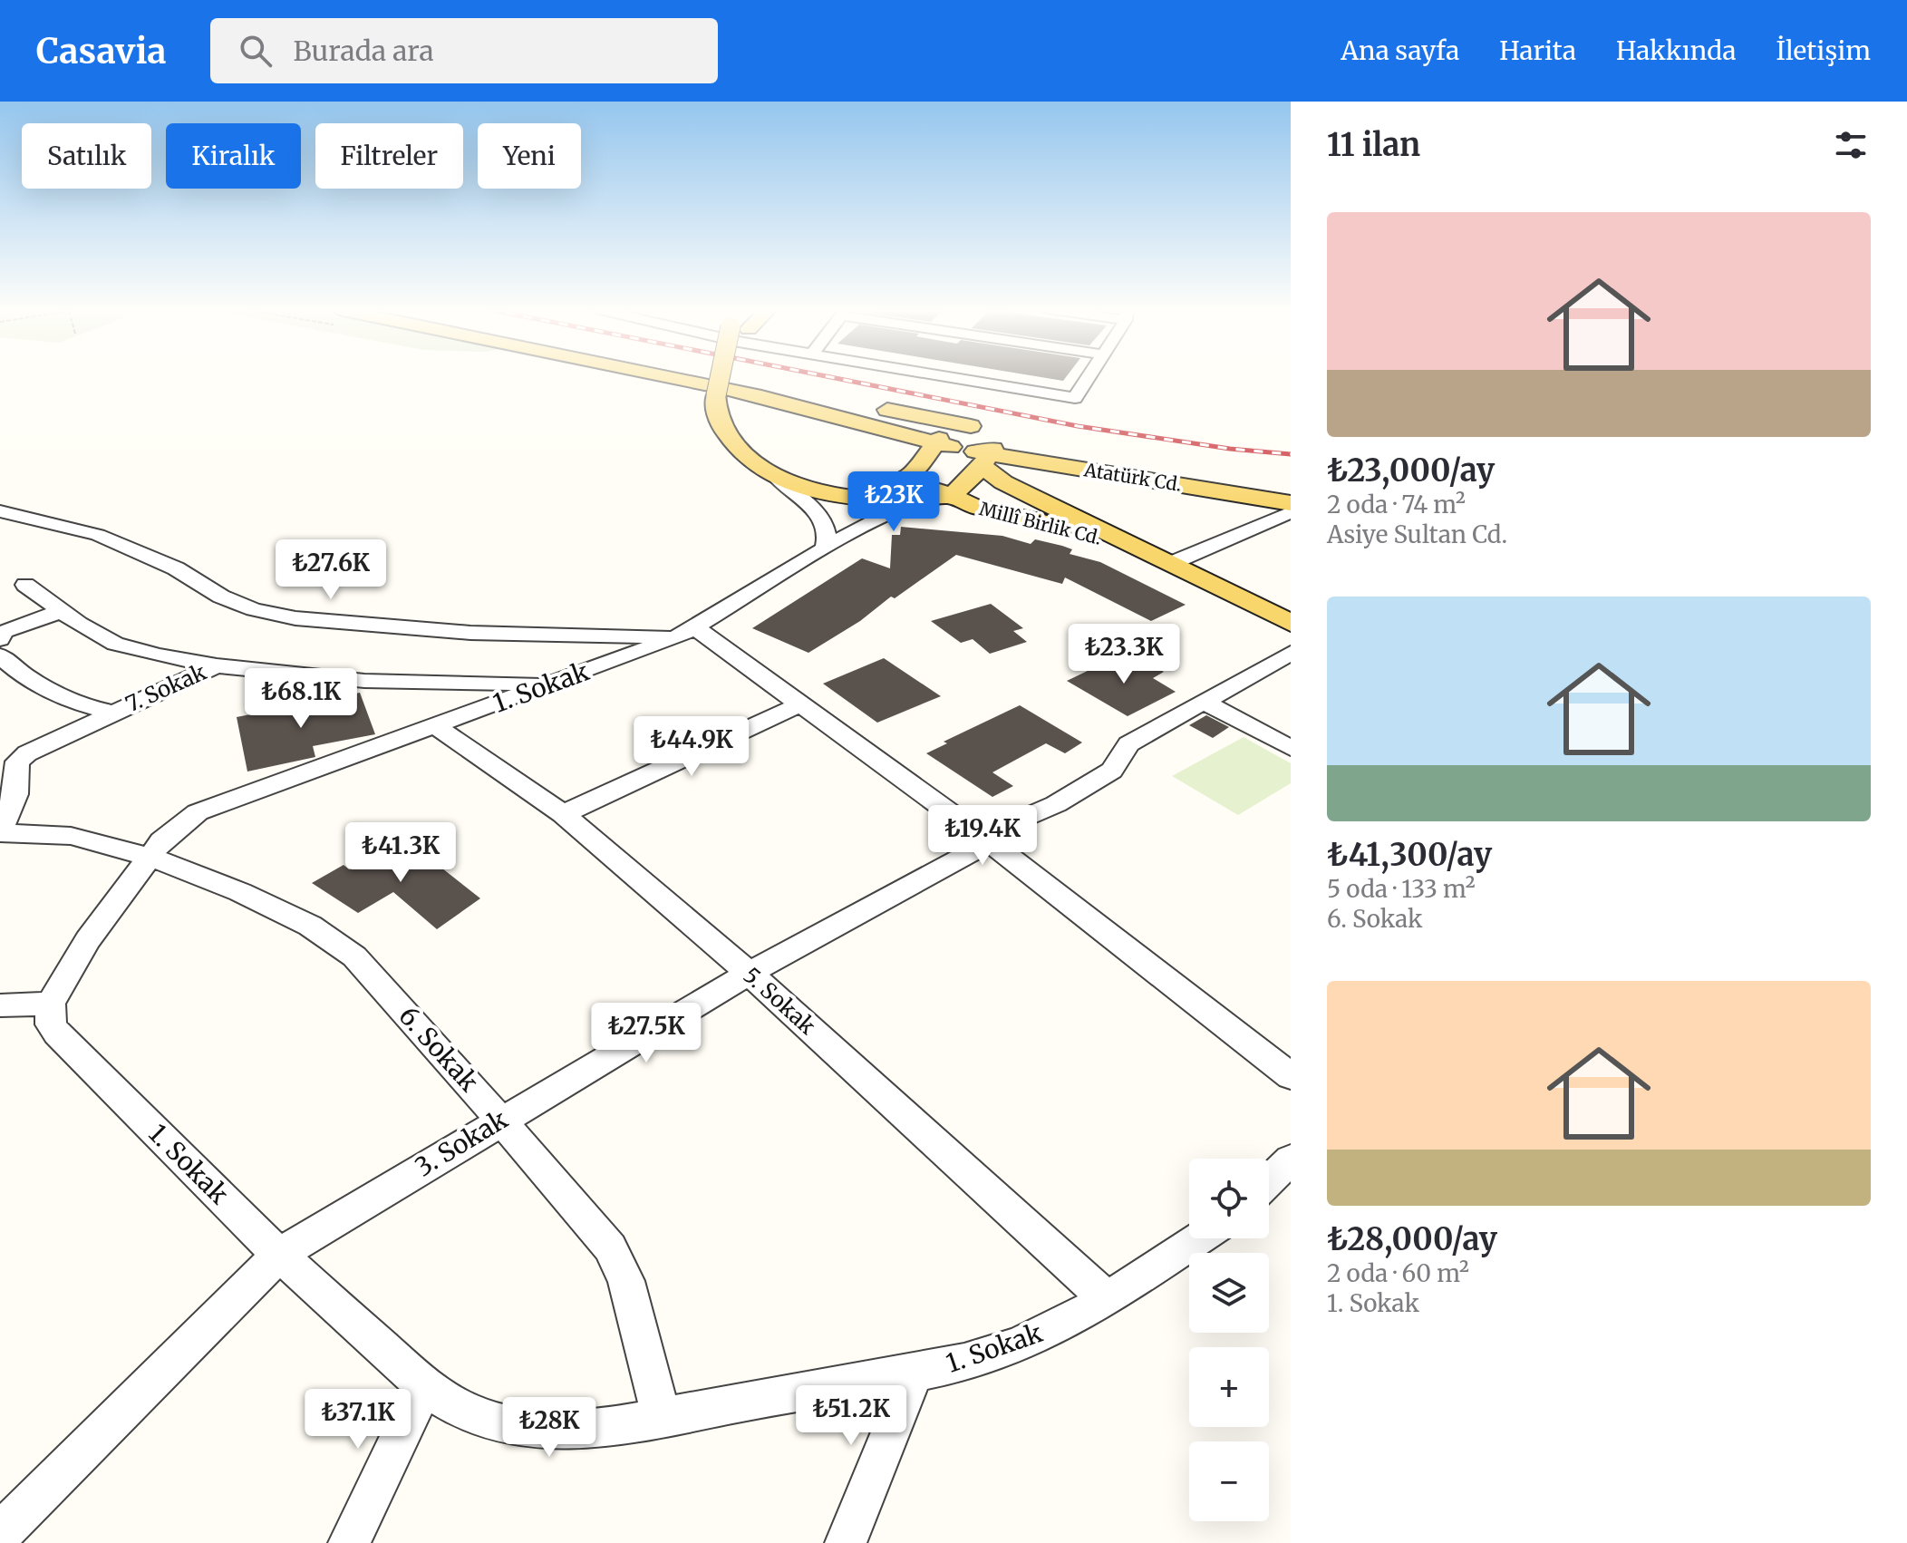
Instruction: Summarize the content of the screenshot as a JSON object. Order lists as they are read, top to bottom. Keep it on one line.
{"streets":{"main road":["Atatürk Cd.","Millî Birlik Cd."],"street":["1. Sokak","7. Sokak","5. Sokak","6. Sokak","3. Sokak"]},"crossings":[["Atatürk Cd.","Millî Birlik Cd."],["1. Sokak","7. Sokak"],["1. Sokak","5. Sokak"],["1. Sokak","6. Sokak"],["1. Sokak","3. Sokak"],["5. Sokak","3. Sokak"],["6. Sokak","3. Sokak"]],"page":{"header":"Casavia","search":"Burada ara","nav":["Ana sayfa","Harita","Hakkında","İletişim"],"heading":"11 ilan","chip":["Satılık","Kiralık","Filtreler","Yeni"],"list":[{"name":"₺23,000/ay","note":"2 oda · 74 m² · Asiye Sultan Cd."},{"name":"₺41,300/ay","note":"5 oda · 133 m² · 6. Sokak"},{"name":"₺28,000/ay","note":"2 oda · 60 m² · 1. Sokak"}],"price":["₺23K","₺27.6K","₺23.3K","₺68.1K","₺44.9K","₺19.4K","₺41.3K","₺27.5K","₺51.2K","₺37.1K","₺28K"],"map_buttons":["+","−"]}}
